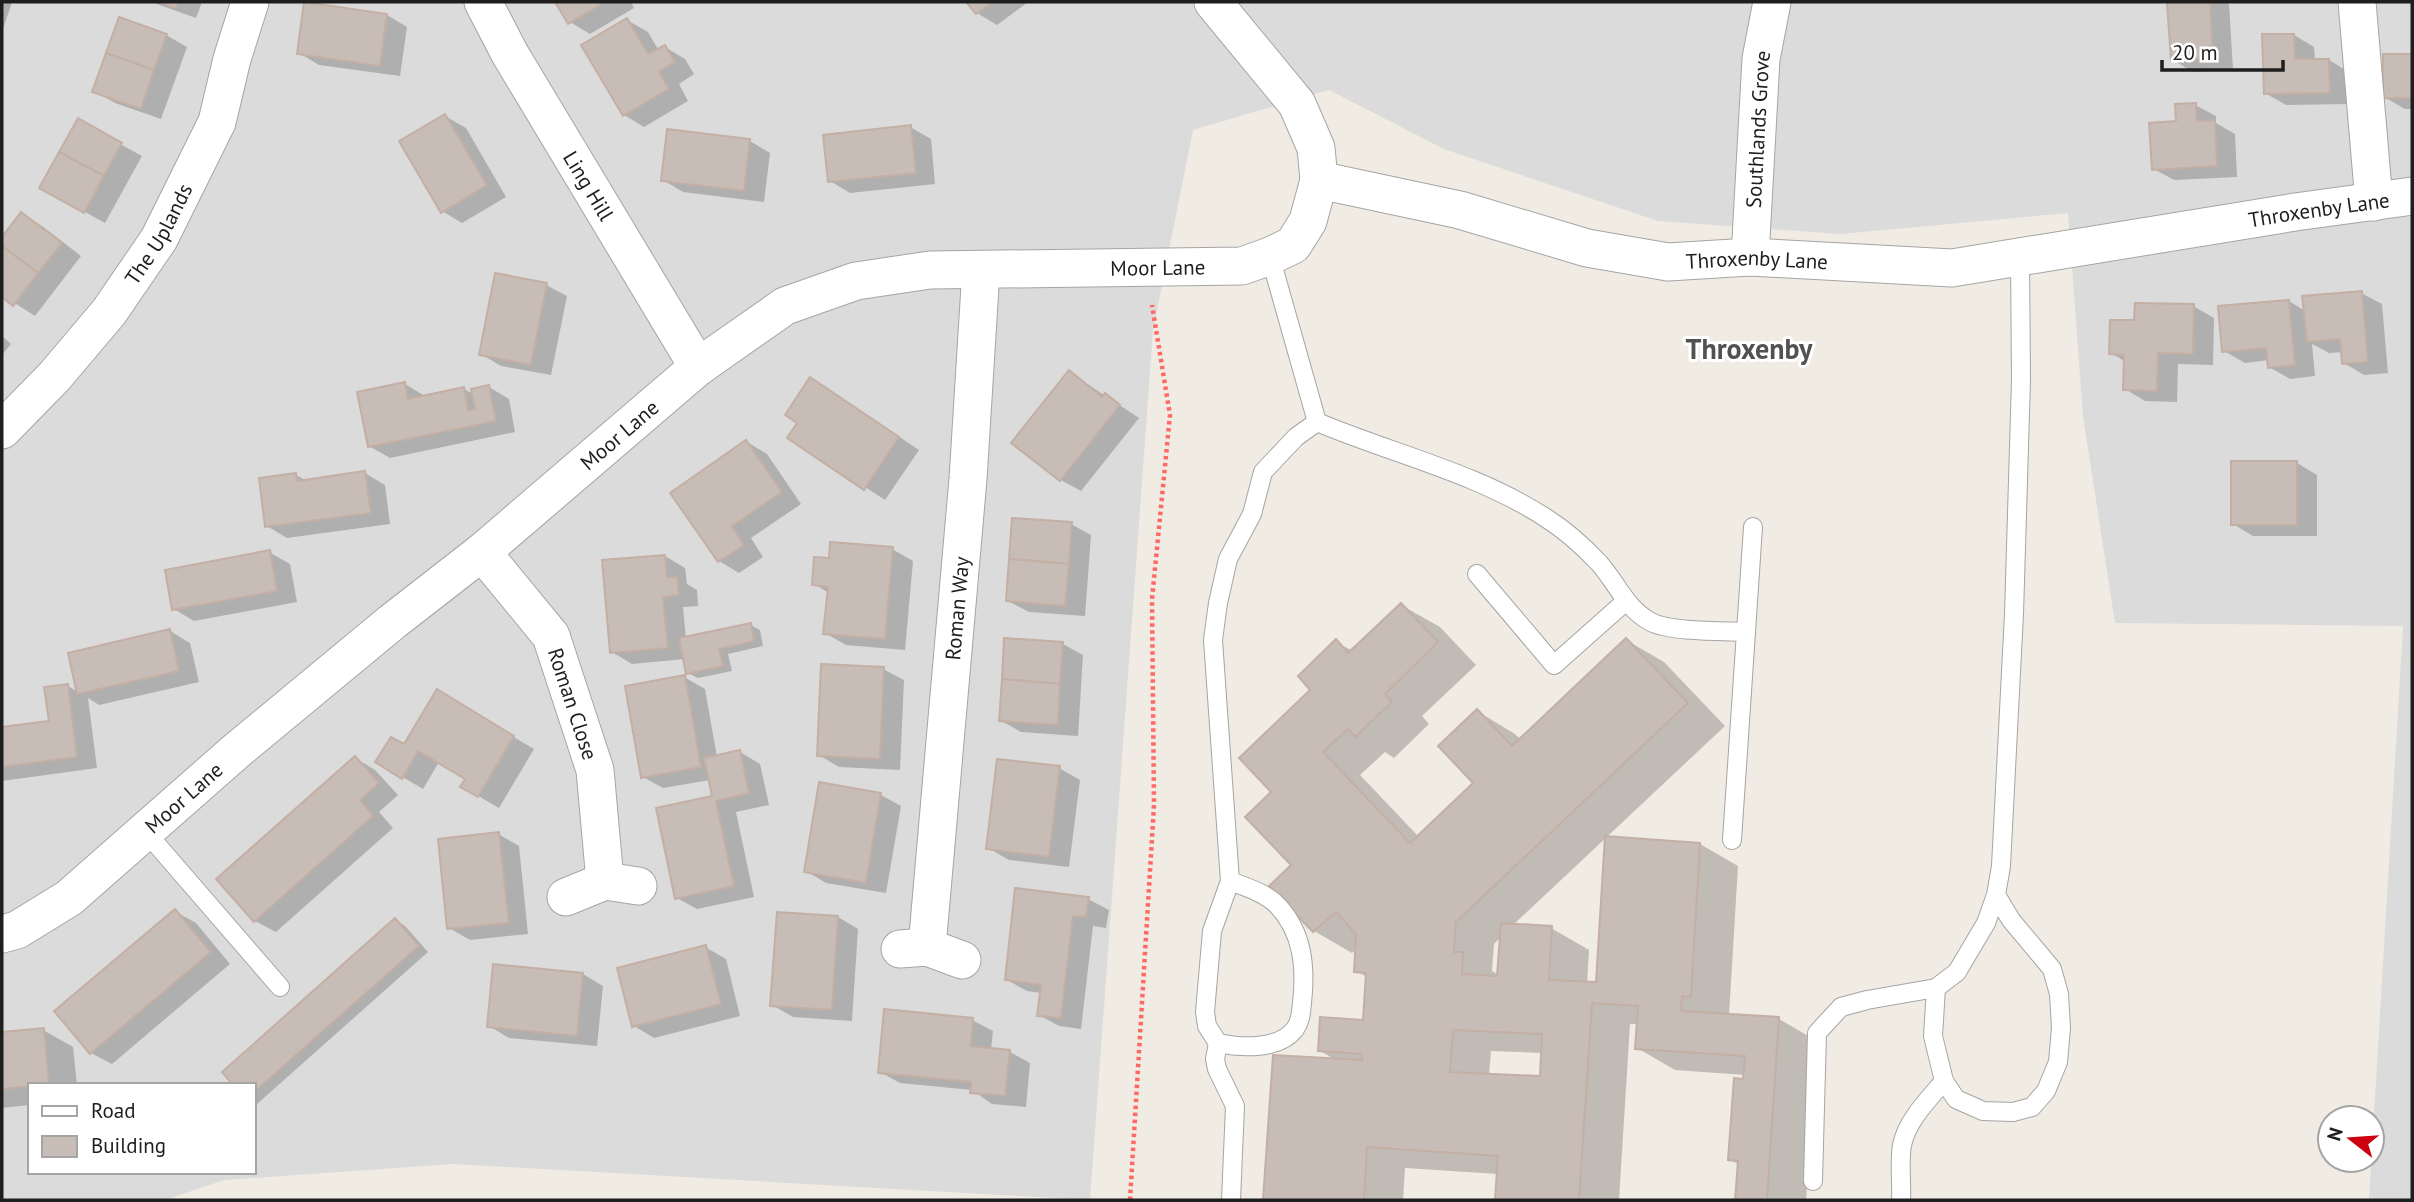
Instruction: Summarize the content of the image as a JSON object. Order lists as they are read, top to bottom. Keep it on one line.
{"streets":{"street":["Southlands Grove","Ling Hill","Throxenby Lane","The Uplands","Moor Lane","Roman Way","Roman Close"]},"crossings":[["Southlands Grove","Throxenby Lane"],["Ling Hill","Moor Lane"],["Throxenby Lane","Moor Lane"],["Moor Lane","Roman Way"],["Moor Lane","Roman Close"]],"districts":["Throxenby"],"legend":["Road","Building"],"scale_bar":"20 m","north":"left"}
